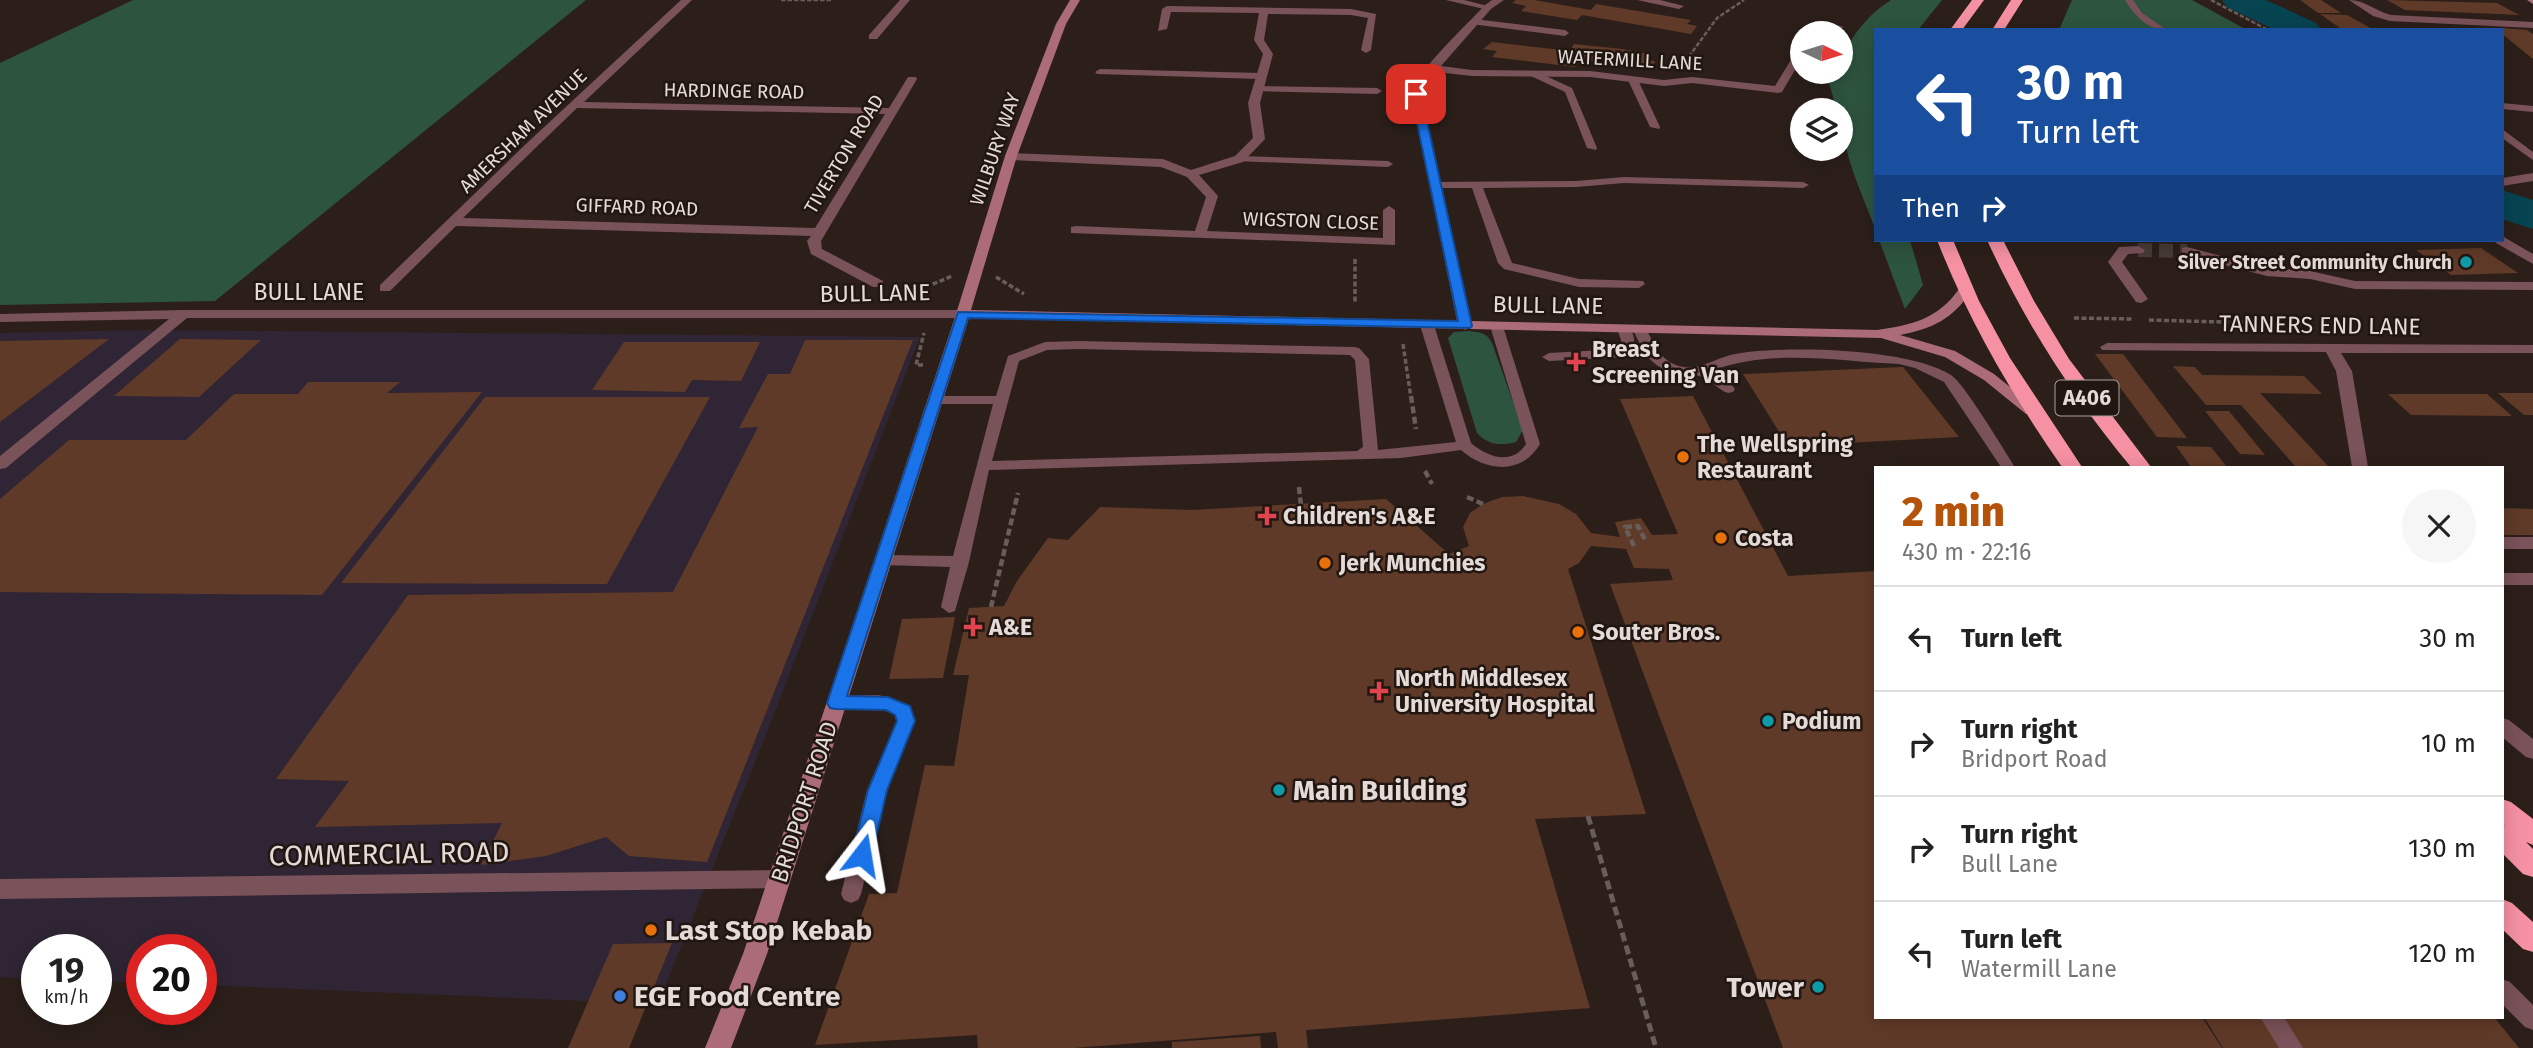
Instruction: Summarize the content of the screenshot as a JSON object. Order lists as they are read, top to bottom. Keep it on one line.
{"streets":{"highway":["A406"],"street":["WATERMILL LANE","HARDINGE ROAD","AMERSHAM AVENUE","WILBURY WAY","TIVERTON ROAD","GIFFARD ROAD","WIGSTON CLOSE","BULL LANE","TANNERS END LANE","BRIDPORT ROAD","COMMERCIAL ROAD"]},"crossings":[["HARDINGE ROAD","AMERSHAM AVENUE"],["HARDINGE ROAD","TIVERTON ROAD"],["AMERSHAM AVENUE","GIFFARD ROAD"],["WILBURY WAY","BULL LANE"],["WILBURY WAY","BRIDPORT ROAD"],["TIVERTON ROAD","GIFFARD ROAD"],["BULL LANE","BRIDPORT ROAD"],["BRIDPORT ROAD","COMMERCIAL ROAD"]],"places":{"other":["Silver Street Community Church","The Wellspring Restaurant","Costa","Jerk Munchies","Souter Bros.","Podium","Main Building","Last Stop Kebab","Tower","EGE Food Centre"],"health":["Breast Screening Van","Children's A&E","A&E","North Middlesex University Hospital"]},"north":"right","page":{"turn":["30 m","Turn left"],"then":"Then","heading":["2 min","430 m · 22:16"],"list":[{"name":"Turn left","value":"30 m"},{"name":"Turn right","note":"Bridport Road","value":"10 m"},{"name":"Turn right","note":"Bull Lane","value":"130 m"},{"name":"Turn left","note":"Watermill Lane","value":"120 m"}],"speed":"19 km/h","limit":"20"}}
